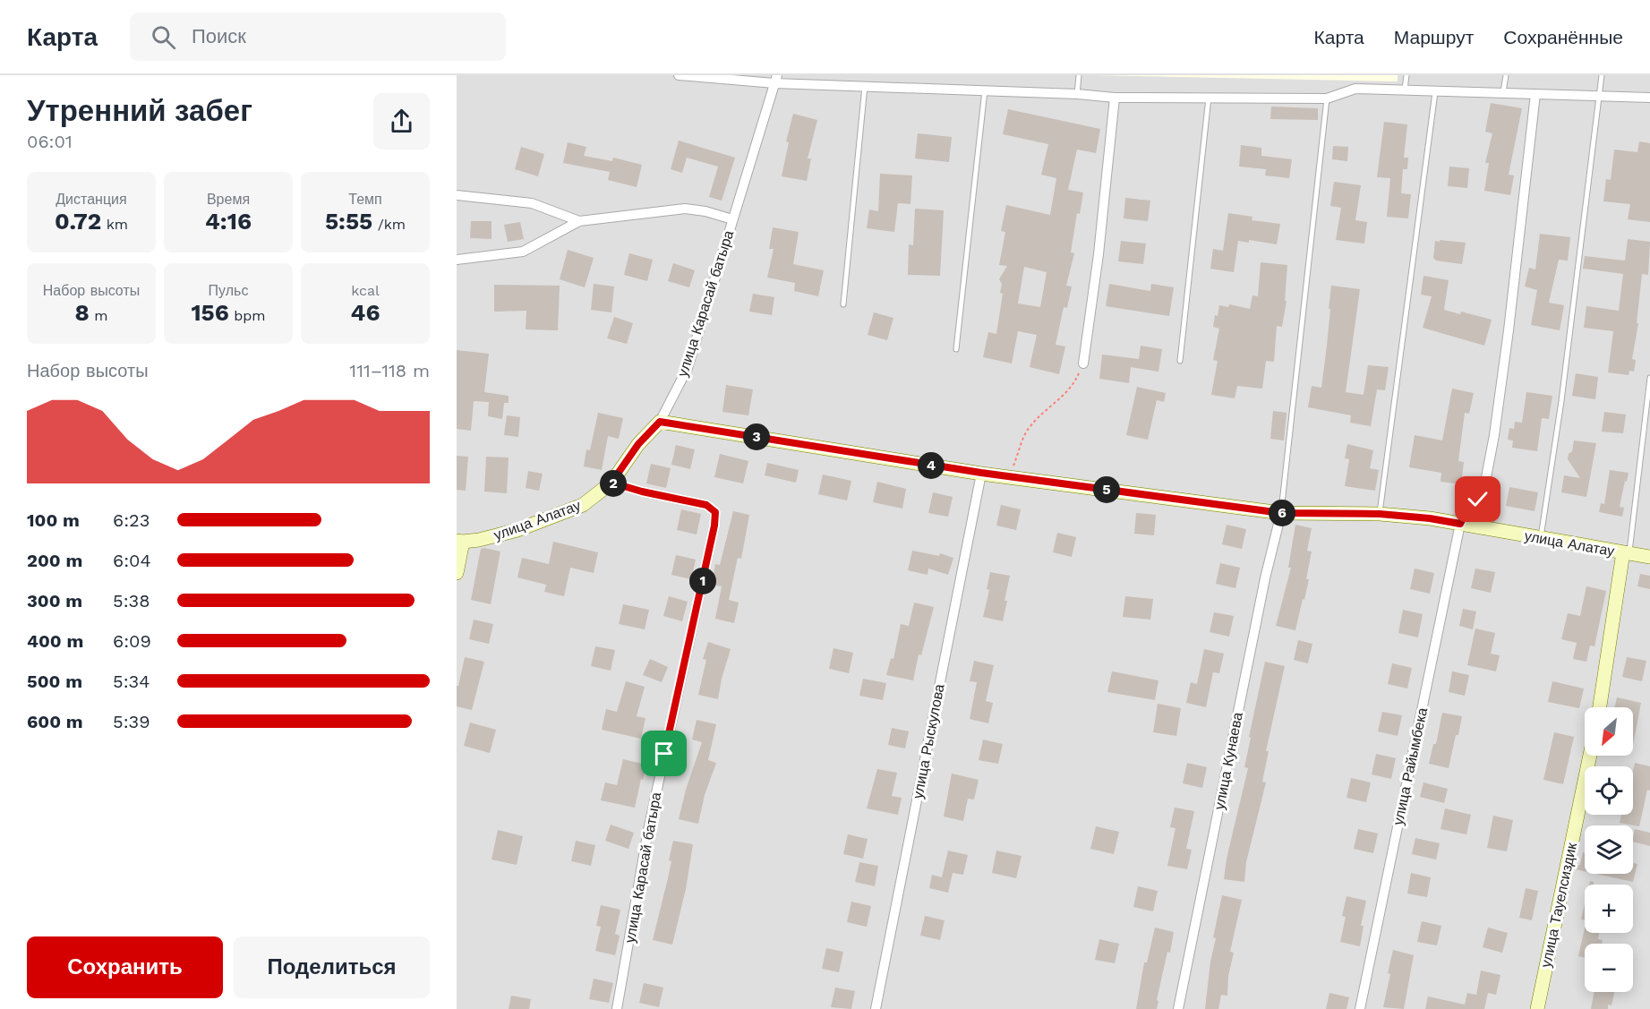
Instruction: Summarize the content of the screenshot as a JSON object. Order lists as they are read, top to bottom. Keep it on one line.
{"streets":{"street":["улица Карасай батыра","улица Алатау","улица Рыскулова","улица Кунаева","улица Райымбека","улица Тауелсиздик"]},"crossings":[["улица Карасай батыра","улица Алатау"],["улица Алатау","улица Рыскулова"],["улица Алатау","улица Кунаева"],["улица Алатау","улица Райымбека"]],"north":"bottom left","page":{"header":"Карта","search":"Поиск","nav":["Карта","Маршрут","Сохранённые"],"heading":["Утренний забег","06:01"],"stats":[["Дистанция","0.72 km"],["Время","4:16"],["Темп","5:55 /km"],["Набор высоты","8 m"],["Пульс","156 bpm"],["kcal","46"]],"chart":["Набор высоты","111–118 m"],"pins":["3","4","2","5","6","1"],"list":[{"name":"100 m","note":"6:23"},{"name":"200 m","note":"6:04"},{"name":"300 m","note":"5:38"},{"name":"400 m","note":"6:09"},{"name":"500 m","note":"5:34"},{"name":"600 m","note":"5:39"}],"map_buttons":["+","−"],"buttons":["Сохранить","Поделиться"]}}
